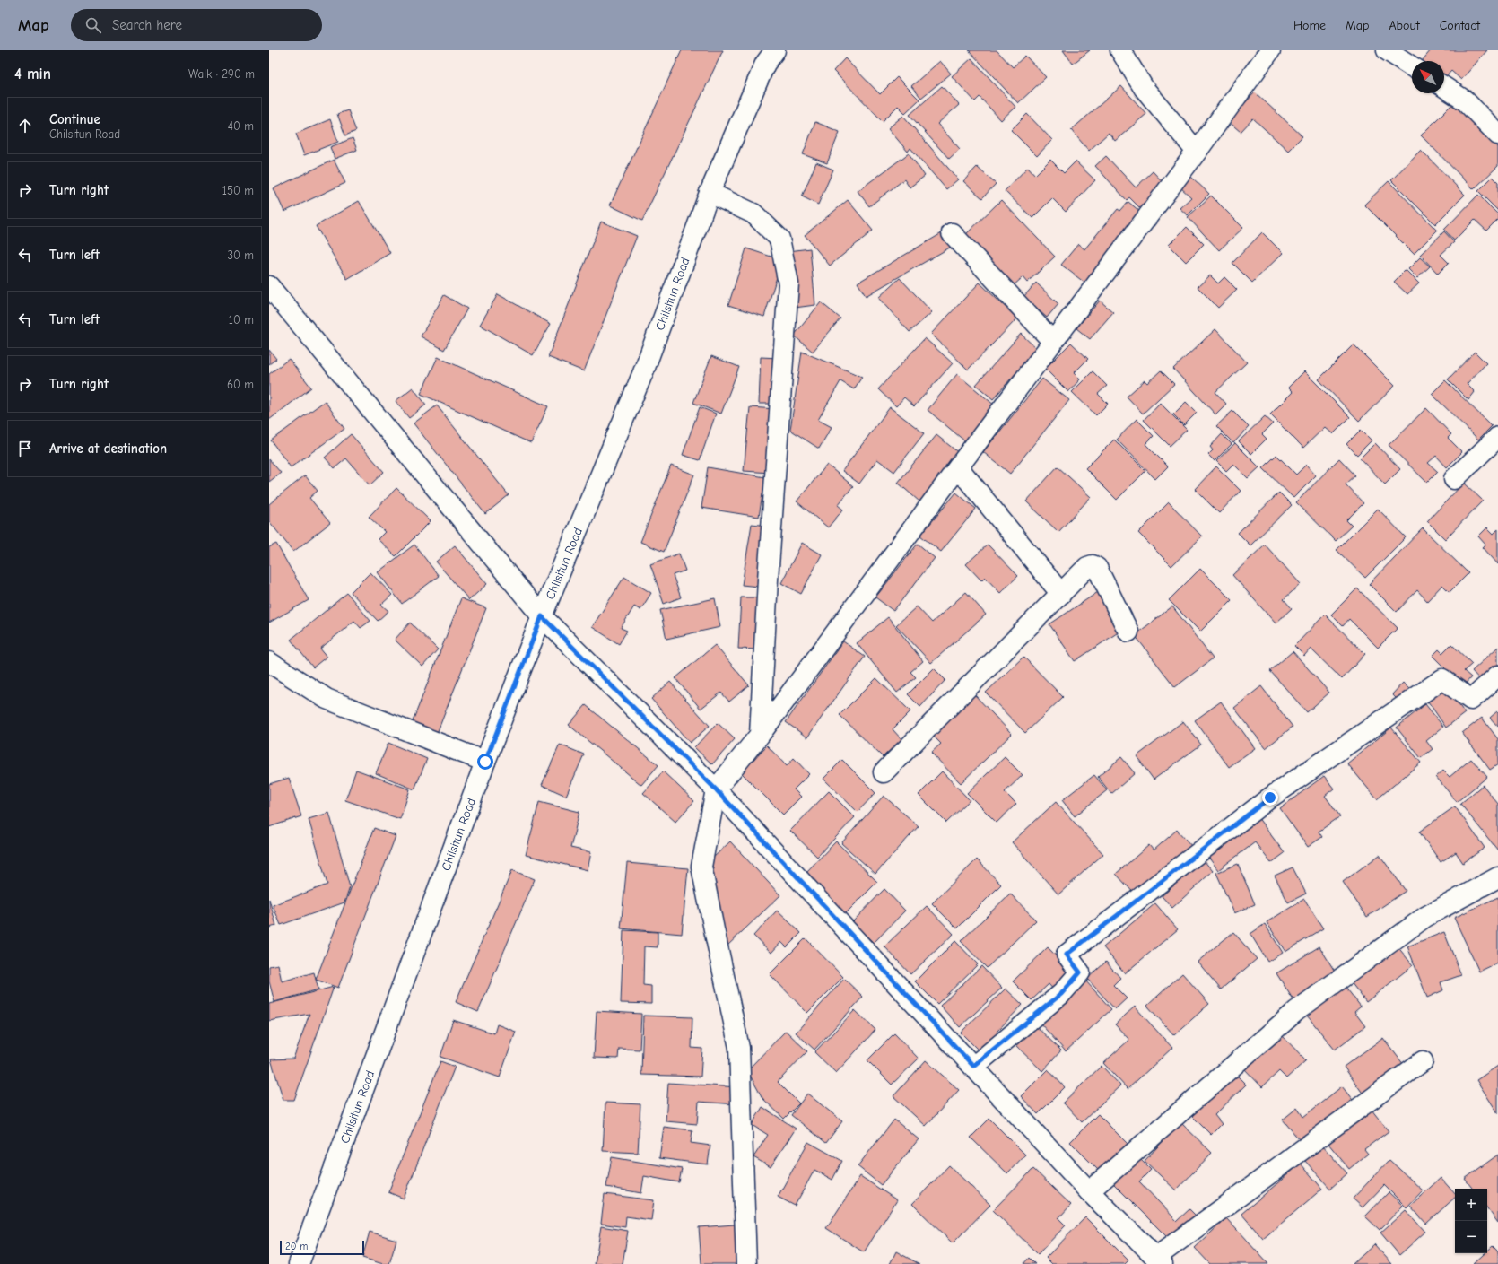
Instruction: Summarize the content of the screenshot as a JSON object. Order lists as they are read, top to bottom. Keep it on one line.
{"streets":{"street":["Chilsitun Road"]},"scale_bar":"20 m","north":"top left","page":{"header":"Map","search":"Search here","nav":["Home","Map","About","Contact"],"heading":["4 min","Walk · 290 m"],"list":[["Continue","Chilsitun Road","40 m"],["Turn right","150 m"],["Turn left","30 m"],["Turn left","10 m"],["Turn right","60 m"],"Arrive at destination"],"map_buttons":["+","−"],"scale":"20 m"}}
